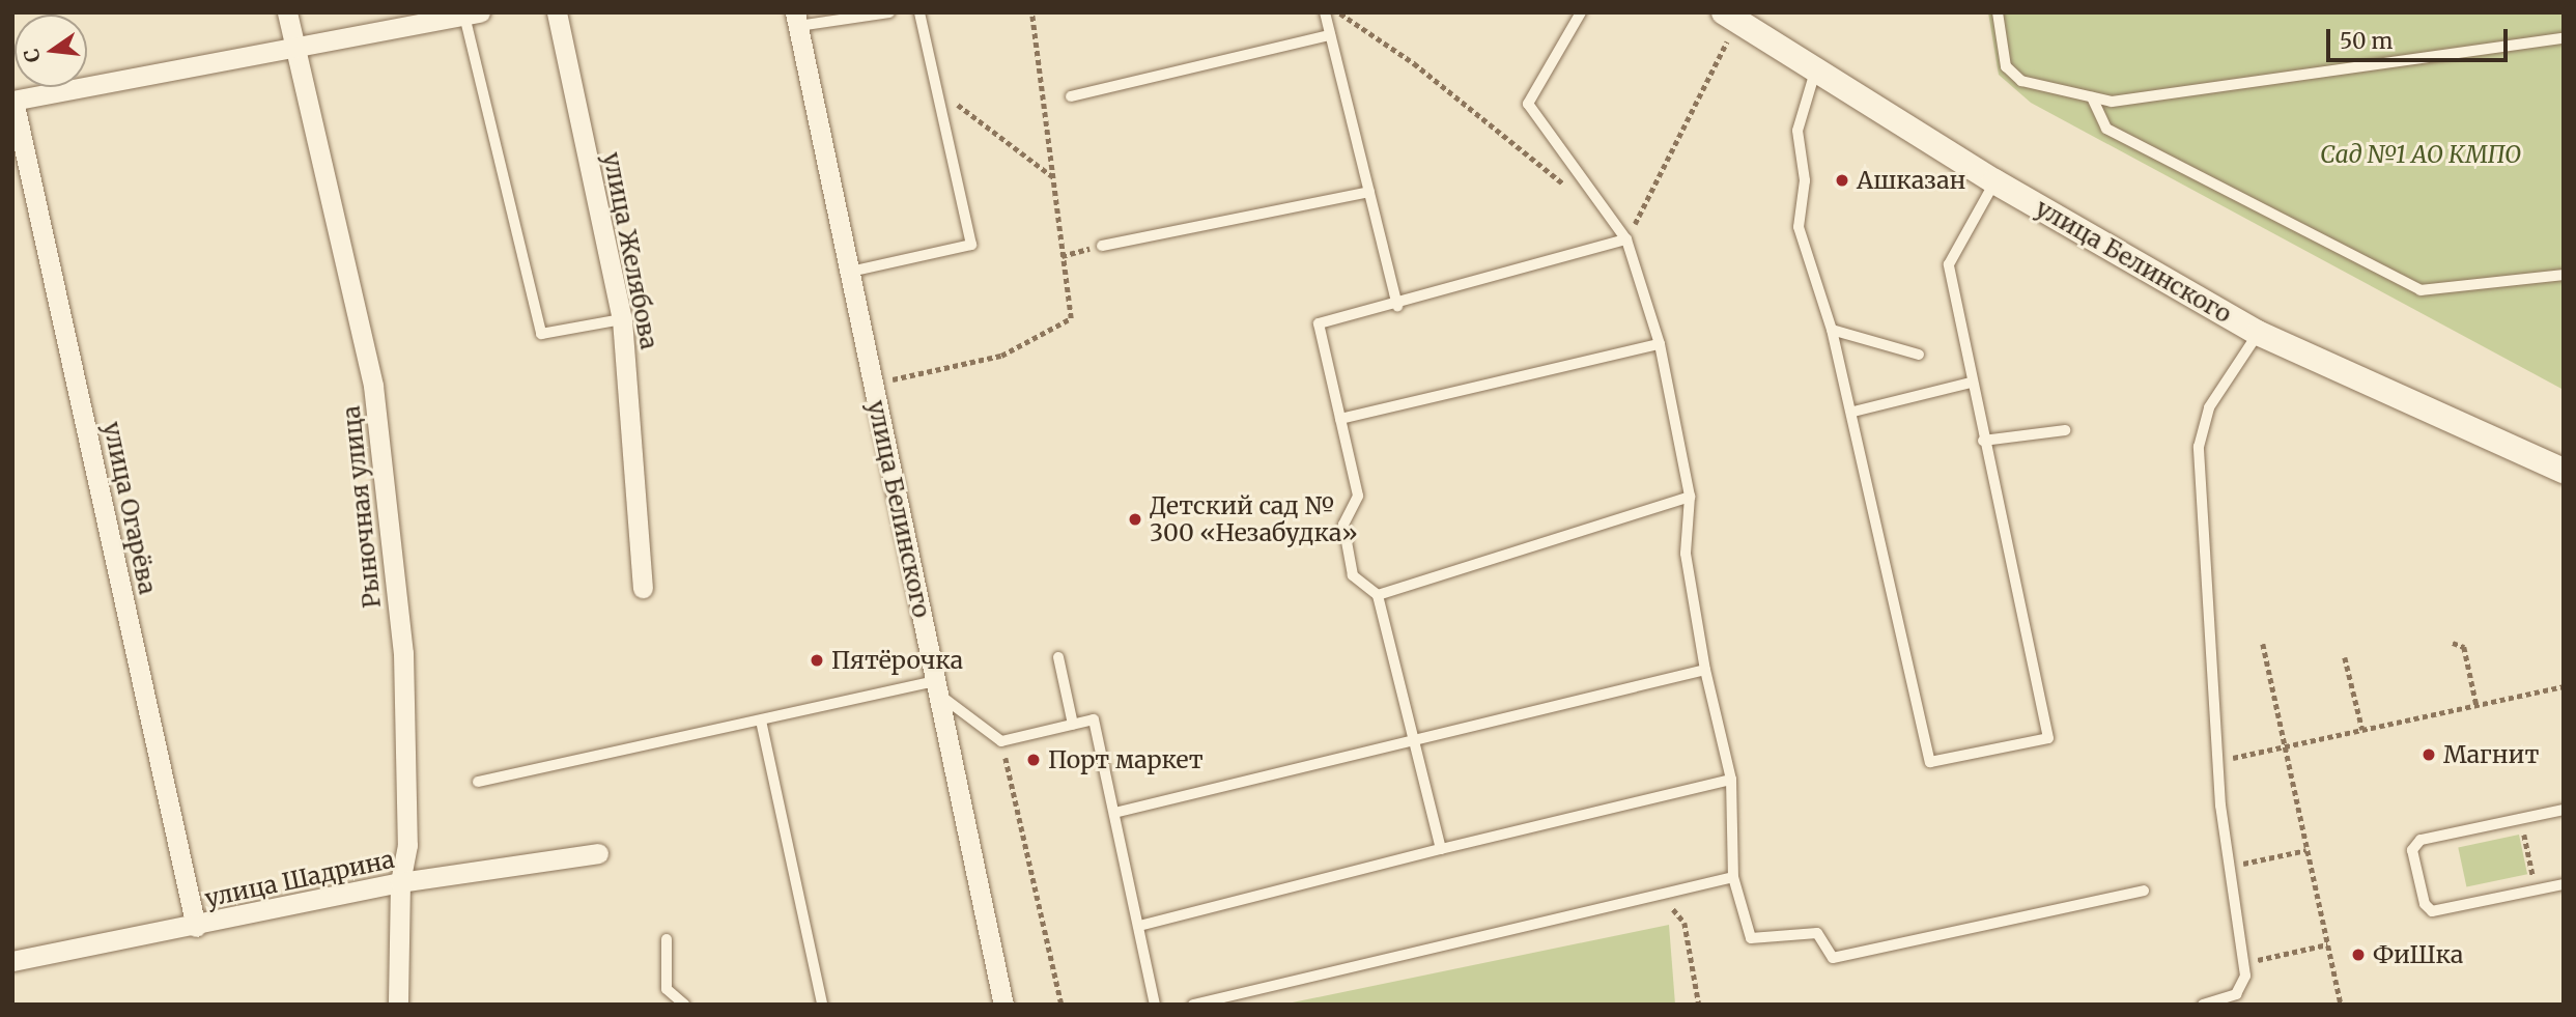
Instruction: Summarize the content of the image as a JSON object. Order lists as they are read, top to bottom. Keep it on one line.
{"streets":{"street":["улица Желябова","улица Белинского","Рыночная улица","улица Огарёва","улица Шадрина"]},"crossings":[["Рыночная улица","улица Шадрина"],["улица Огарёва","улица Шадрина"]],"parks":["Сад №1 АО КМПО"],"places":["Ашказан","Детский сад № 300 «Незабудка»","Пятёрочка","Магнит","Порт маркет","ФиШка"],"scale_bar":"50 m","north":"left"}
